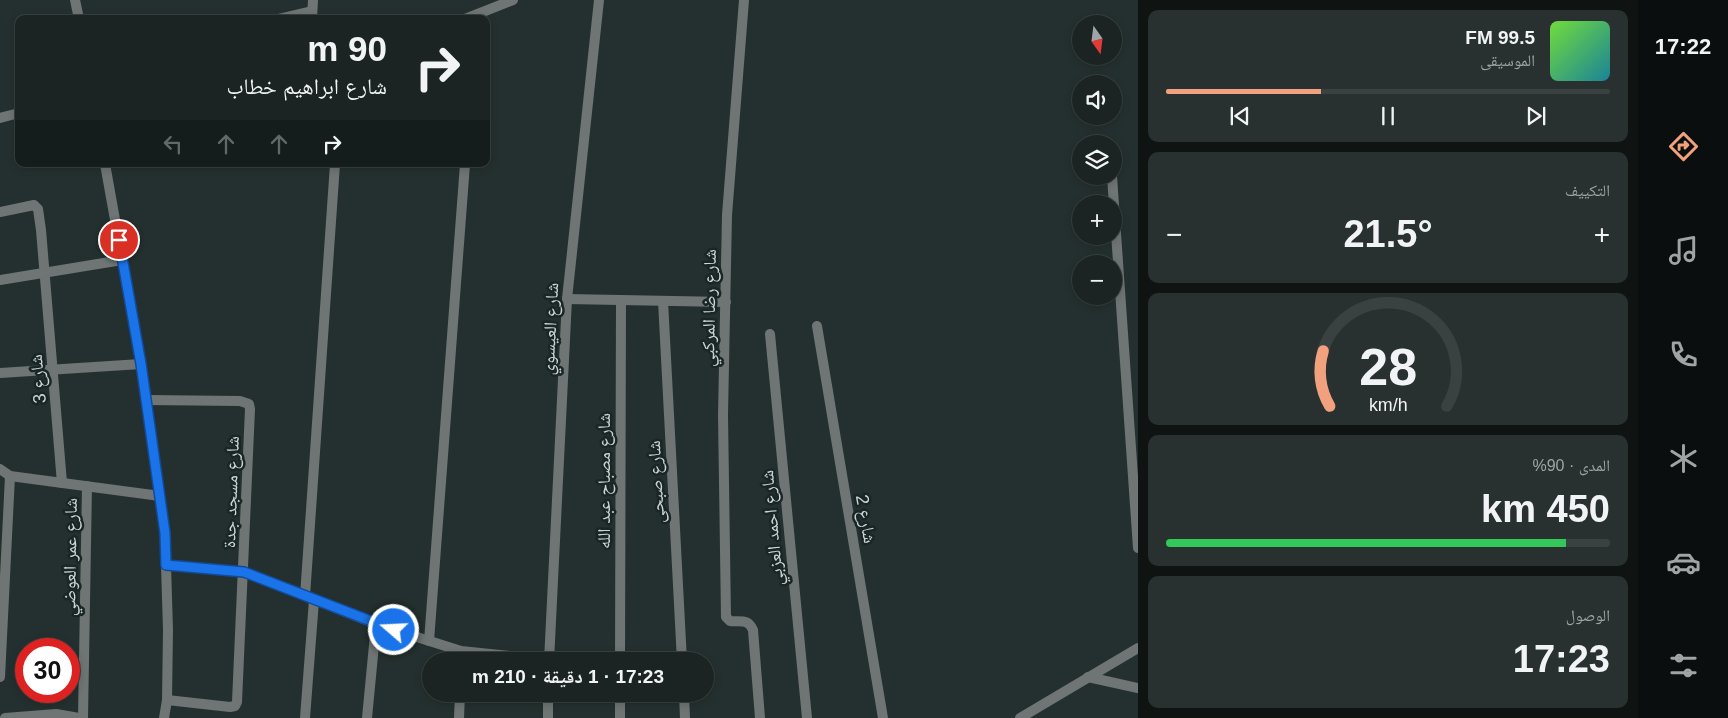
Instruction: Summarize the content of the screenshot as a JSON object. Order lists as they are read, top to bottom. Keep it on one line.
{"streets":{"street":["شارع رضا المركبي","شارع العيسوي","شارع 3","شارع مصباح عبد الله","شارع صبحى","شارع مسجد جدة","شارع 2","شارع احمد العزبي","شارع عمر العوضي"]},"north":"bottom","page":{"tabs":"17:22","map_buttons":["+","−"],"turn":["90 m","شارع ابراهيم خطاب"],"song":["99.5 FM","الموسيقى"],"tile":["التكييف",["المدى · 90%","450 km"],["الوصول","17:23"]],"heat":["−","21.5°","+"],"limit":"30","trip":"17:23 · 1 دقيقة · 210 m","gauge":["28","km/h"]}}
